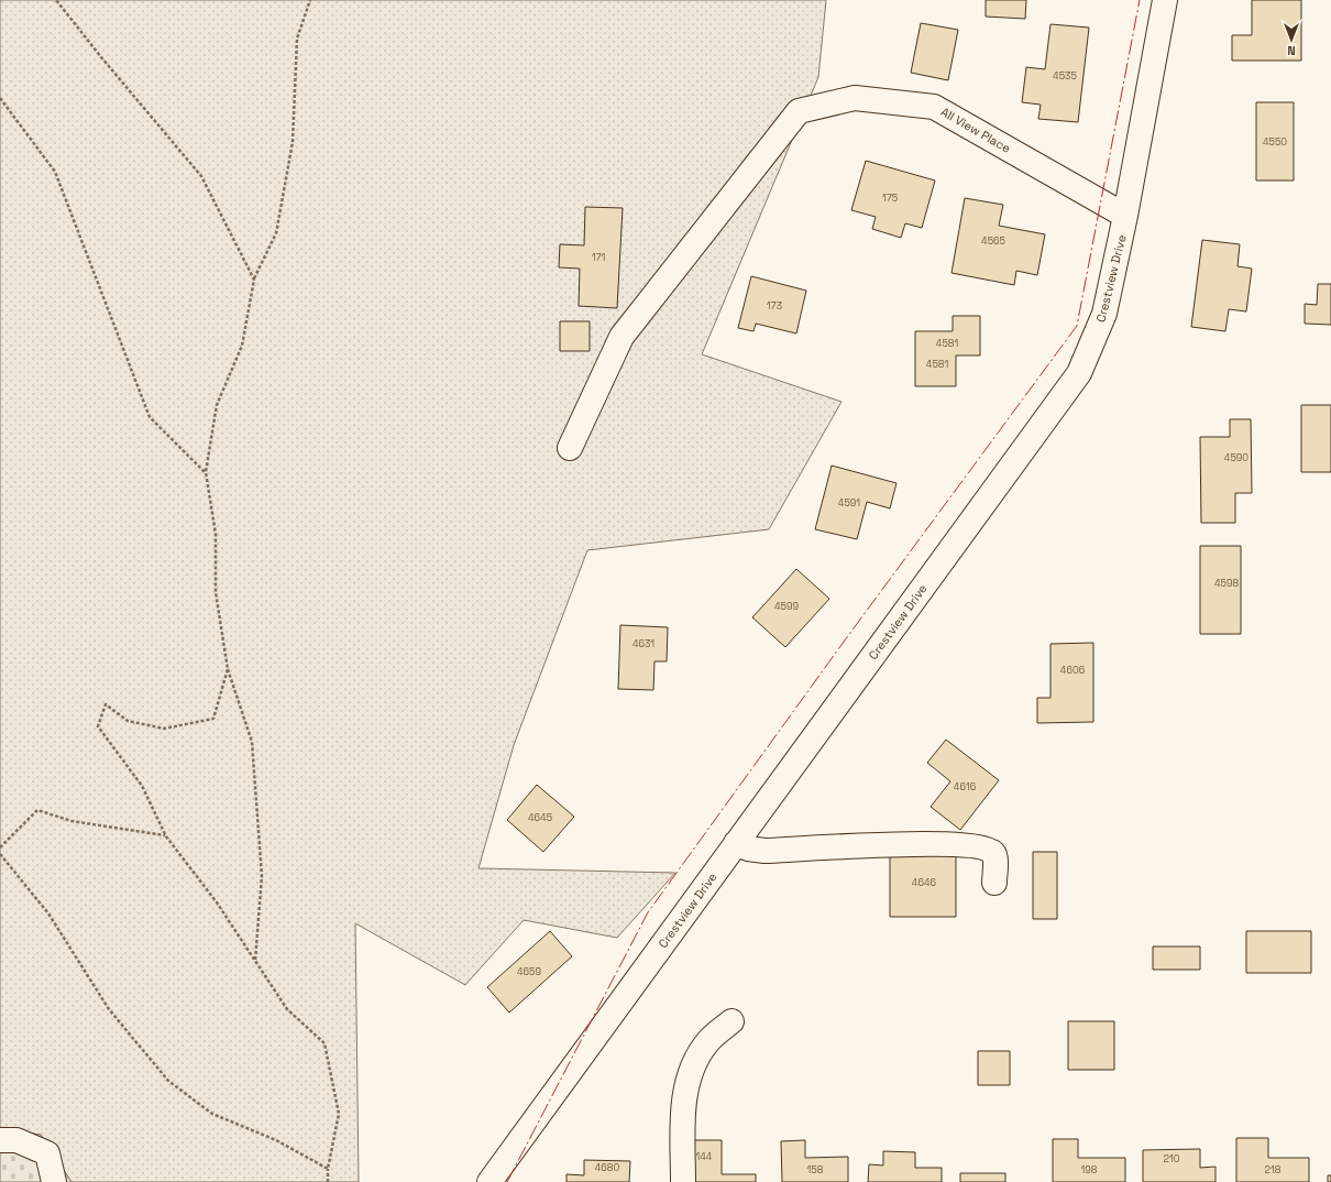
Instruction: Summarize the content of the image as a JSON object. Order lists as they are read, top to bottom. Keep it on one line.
{"streets":{"street":["All View Place","Crestview Drive"]},"crossings":[["All View Place","Crestview Drive"]],"house_numbers":["4535","4550","175","4565","171","173","4581","4581","4590","4591","4598","4599","4631","4606","4616","4645","4646","4659","144","210","4680","158","198","218"],"north":"bottom"}
